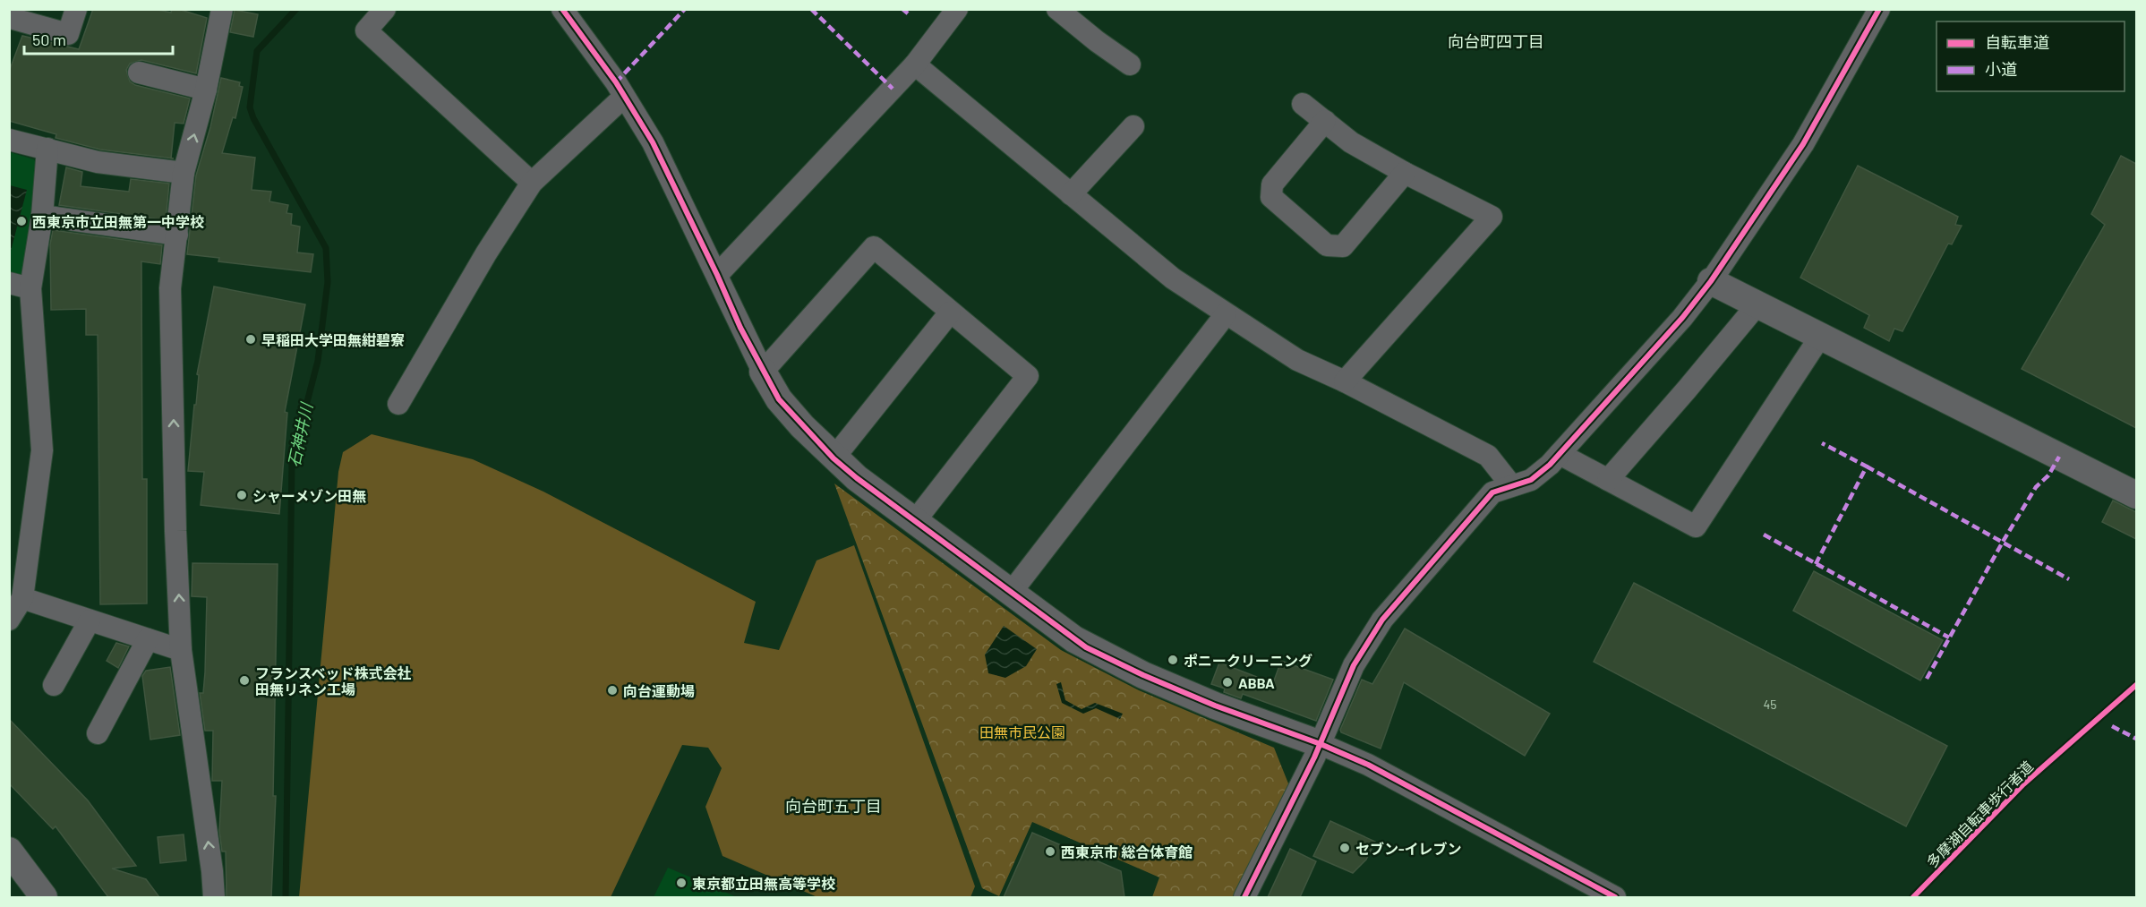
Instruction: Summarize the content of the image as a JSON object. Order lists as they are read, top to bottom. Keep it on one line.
{"streets":{"cycle path":["多摩湖自転車歩行者道"]},"districts":["向台町四丁目","向台町五丁目"],"water":["石神井川"],"parks":["田無市民公園"],"places":["西東京市立田無第一中学校","早稲田大学田無紺碧寮","シャーメゾン田無","ポニークリーニング","フランスベッド株式会社 田無リネン工場","ABBA","向台運動場","セブン-イレブン","西東京市 総合体育館","東京都立田無高等学校"],"house_numbers":["45"],"legend":["自転車道","小道"],"scale_bar":"50 m"}
